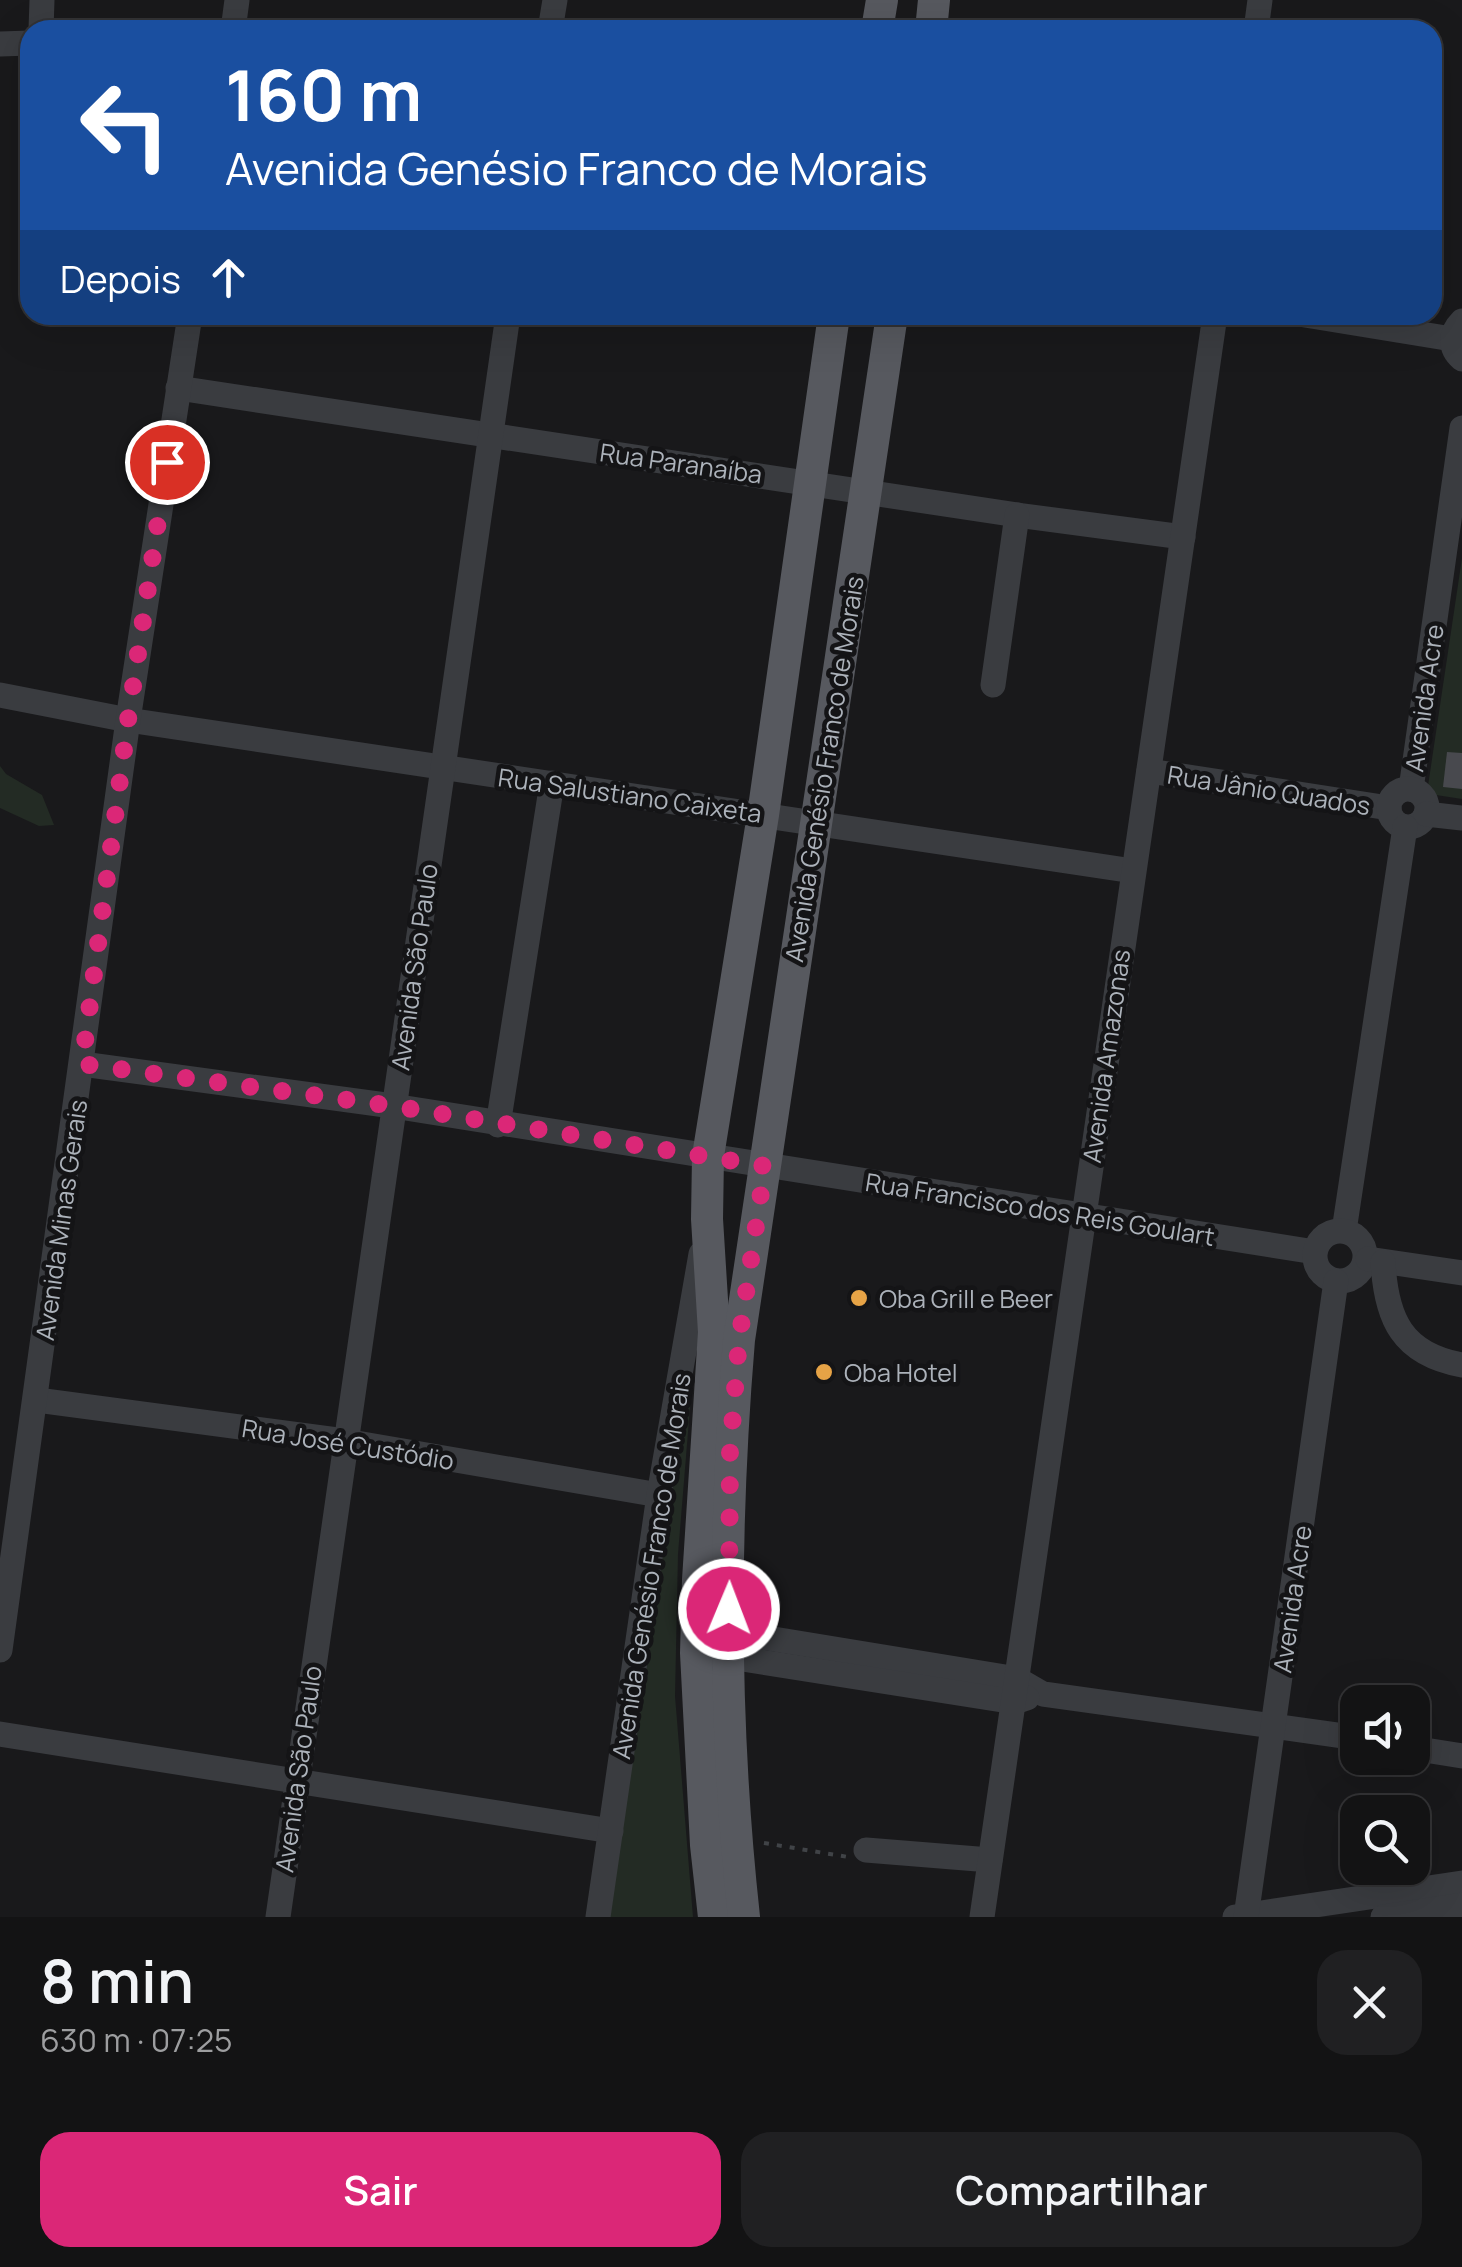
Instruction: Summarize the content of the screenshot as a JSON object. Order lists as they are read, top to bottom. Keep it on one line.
{"streets":{"main road":["Avenida Genésio Franco de Morais"],"street":["Rua Paranaíba","Avenida Acre","Rua Jânio Quados","Rua Salustiano Caixeta","Avenida São Paulo","Avenida Amazonas","Rua Francisco dos Reis Goulart","Avenida Minas Gerais","Rua José Custódio"]},"crossings":[["Rua Paranaíba","Avenida Genésio Franco de Morais"],["Rua Paranaíba","Avenida São Paulo"],["Rua Paranaíba","Avenida Amazonas"],["Rua Paranaíba","Avenida Minas Gerais"],["Avenida Acre","Rua Jânio Quados"],["Avenida Acre","Rua Francisco dos Reis Goulart"],["Avenida Genésio Franco de Morais","Rua Salustiano Caixeta"],["Avenida Genésio Franco de Morais","Rua Francisco dos Reis Goulart"],["Avenida Genésio Franco de Morais","Rua José Custódio"],["Rua Jânio Quados","Avenida Amazonas"],["Rua Salustiano Caixeta","Avenida São Paulo"],["Rua Salustiano Caixeta","Avenida Amazonas"],["Rua Salustiano Caixeta","Avenida Minas Gerais"],["Avenida São Paulo","Rua José Custódio"],["Avenida Amazonas","Rua Francisco dos Reis Goulart"],["Avenida Minas Gerais","Rua José Custódio"]],"places":["Oba Grill e Beer","Oba Hotel"],"page":{"turn":["160 m","Avenida Genésio Franco de Morais"],"then":"Depois","heading":["8 min","630 m · 07:25"],"buttons":["Sair","Compartilhar"]}}
